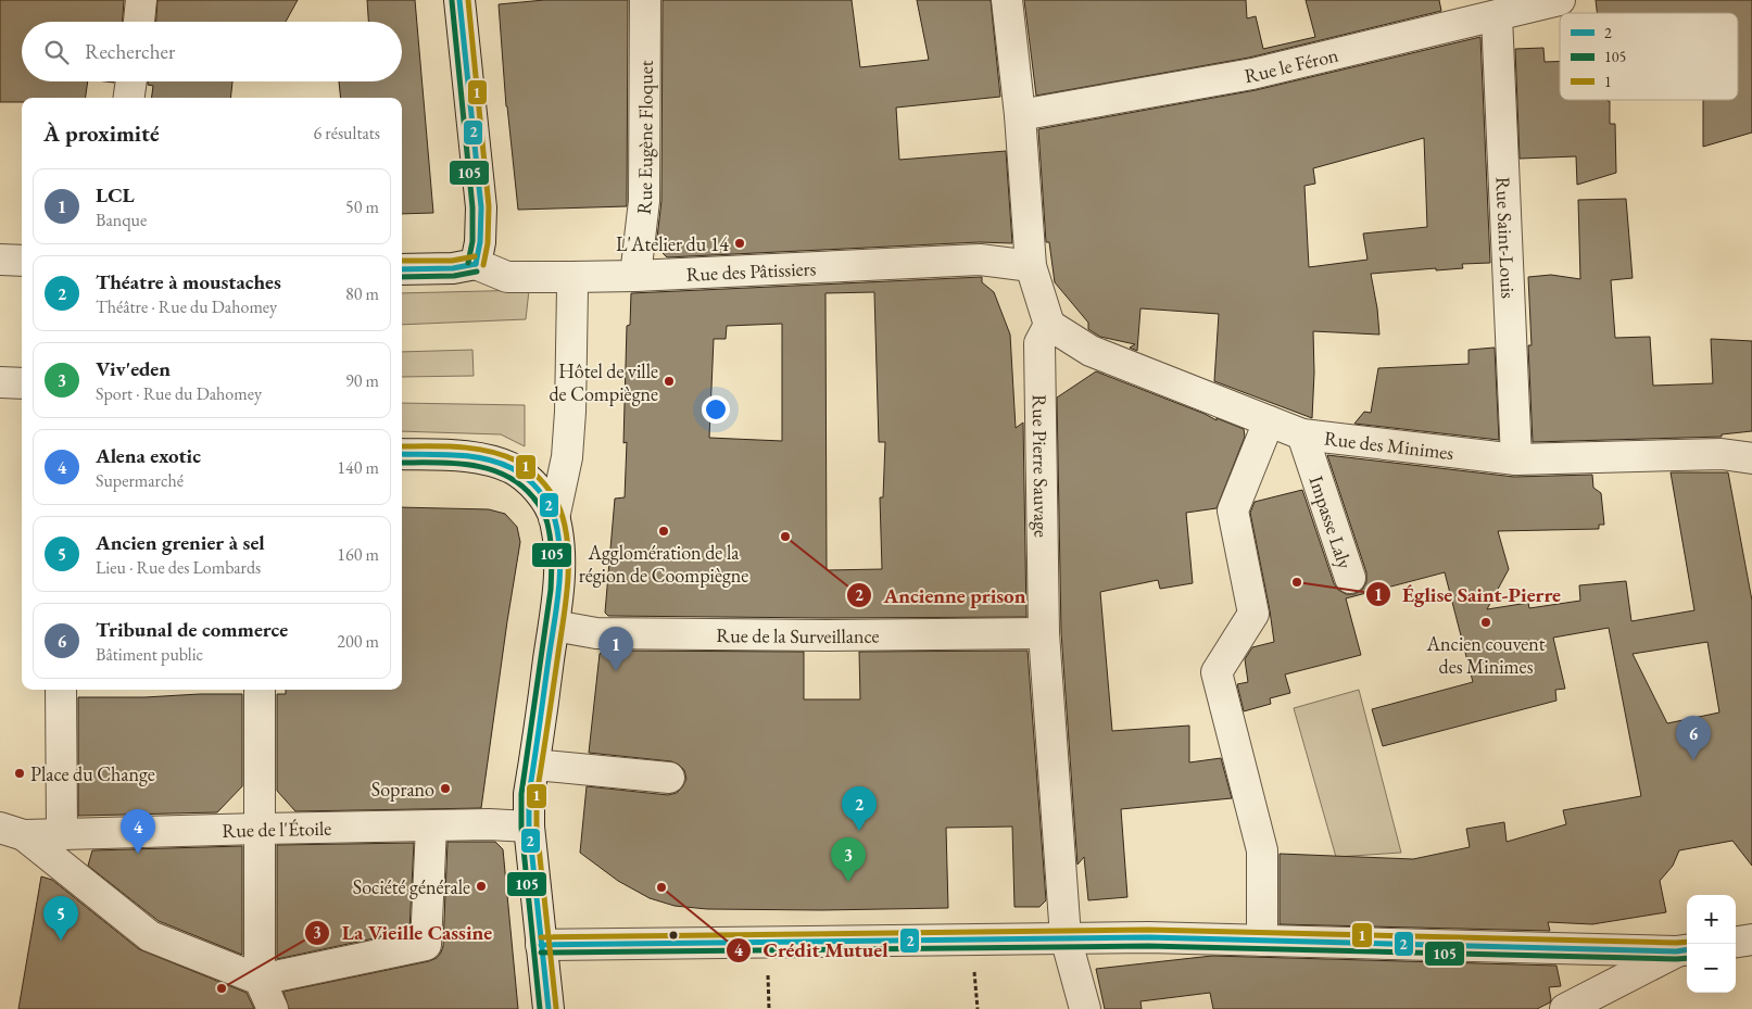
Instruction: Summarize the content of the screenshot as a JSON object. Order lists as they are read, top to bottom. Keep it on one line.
{"streets":{"street":["Rue le Féron","Rue Eugène Floquet","Rue Saint-Louis","Rue des Pâtissiers","Rue des Minimes","Rue Pierre Sauvage","Impasse Laly","Rue de la Surveillance","Rue de l'Étoile"]},"crossings":[["Rue le Féron","Rue Saint-Louis"],["Rue Eugène Floquet","Rue des Pâtissiers"],["Rue Saint-Louis","Rue des Minimes"],["Rue des Minimes","Rue Pierre Sauvage"],["Rue des Minimes","Impasse Laly"],["Rue Pierre Sauvage","Rue de la Surveillance"]],"places":["L'Atelier du 14","Hôtel de ville de Compiègne","Agglomération de la région de Coompiègne","Ancienne prison","Église Saint-Pierre","Ancien couvent des Minimes","Place du Change","Soprano","Société générale","Crédit Mutuel","La Vieille Cassine"],"lines":["transit line 2","transit line 1","transit line 105"],"legend":["2","105","1"],"page":{"search":"Rechercher","heading":["À proximité","6 résultats"],"list":[{"mark":"1","name":"LCL","note":"Banque","value":"50 m"},{"mark":"2","name":"Théatre à moustaches","note":"Théâtre · Rue du Dahomey","value":"80 m"},{"mark":"3","name":"Viv'eden","note":"Sport · Rue du Dahomey","value":"90 m"},{"mark":"4","name":"Alena exotic","note":"Supermarché","value":"140 m"},{"mark":"5","name":"Ancien grenier à sel","note":"Lieu · Rue des Lombards","value":"160 m"},{"mark":"6","name":"Tribunal de commerce","note":"Bâtiment public","value":"200 m"}],"pins":["1","6","2","4","3","5"],"map_buttons":["+","−"]}}
